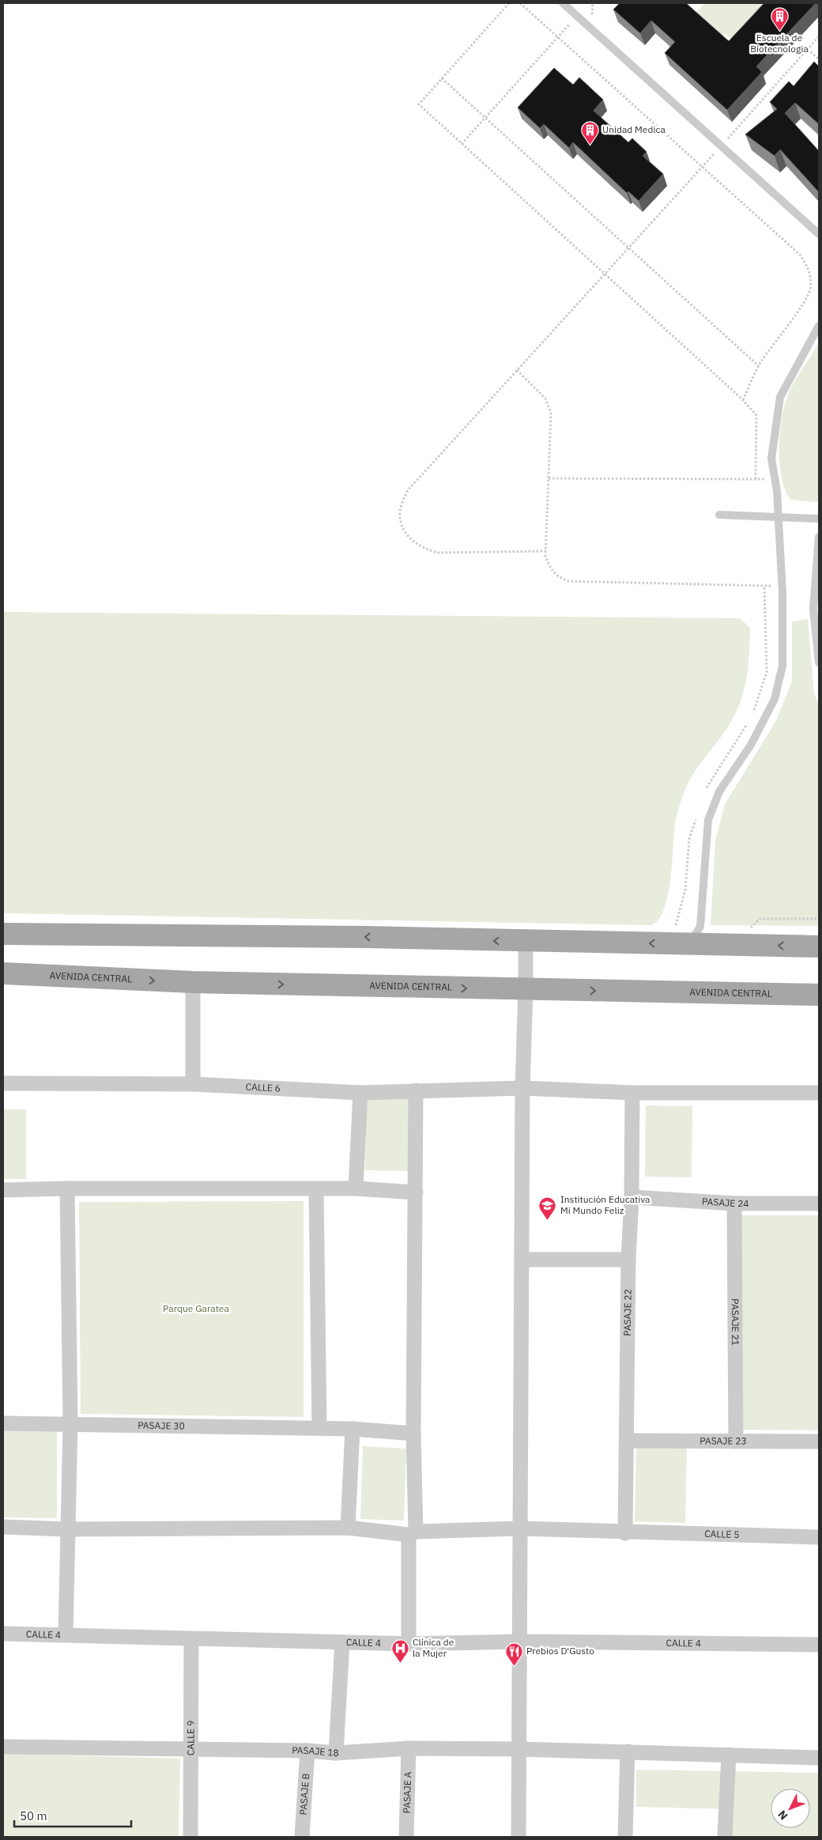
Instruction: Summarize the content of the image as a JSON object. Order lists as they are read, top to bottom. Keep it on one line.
{"streets":{"main road":["AVENIDA CENTRAL"],"street":["CALLE 6","PASAJE 24","PASAJE 22","PASAJE 21","PASAJE 30","PASAJE 23","CALLE 5","CALLE 4","CALLE 9","PASAJE 18","PASAJE A","PASAJE B"]},"crossings":[["CALLE 6","PASAJE 22"],["PASAJE 24","PASAJE 22"],["PASAJE 24","PASAJE 21"],["PASAJE 22","PASAJE 23"],["PASAJE 22","CALLE 5"],["PASAJE 21","PASAJE 23"],["CALLE 4","CALLE 9"],["CALLE 9","PASAJE 18"],["PASAJE 18","PASAJE A"],["PASAJE 18","PASAJE B"]],"parks":["Parque Garatea"],"places":{"building":["Escuela de Biotecnologia","Unidad Medica"],"school or university":["Institución Educativa Mi Mundo Feliz"],"hospital":["Clínica de la Mujer"],"restaurant":["Prebios D'Gusto"]},"scale_bar":"50 m","north":"bottom left"}
